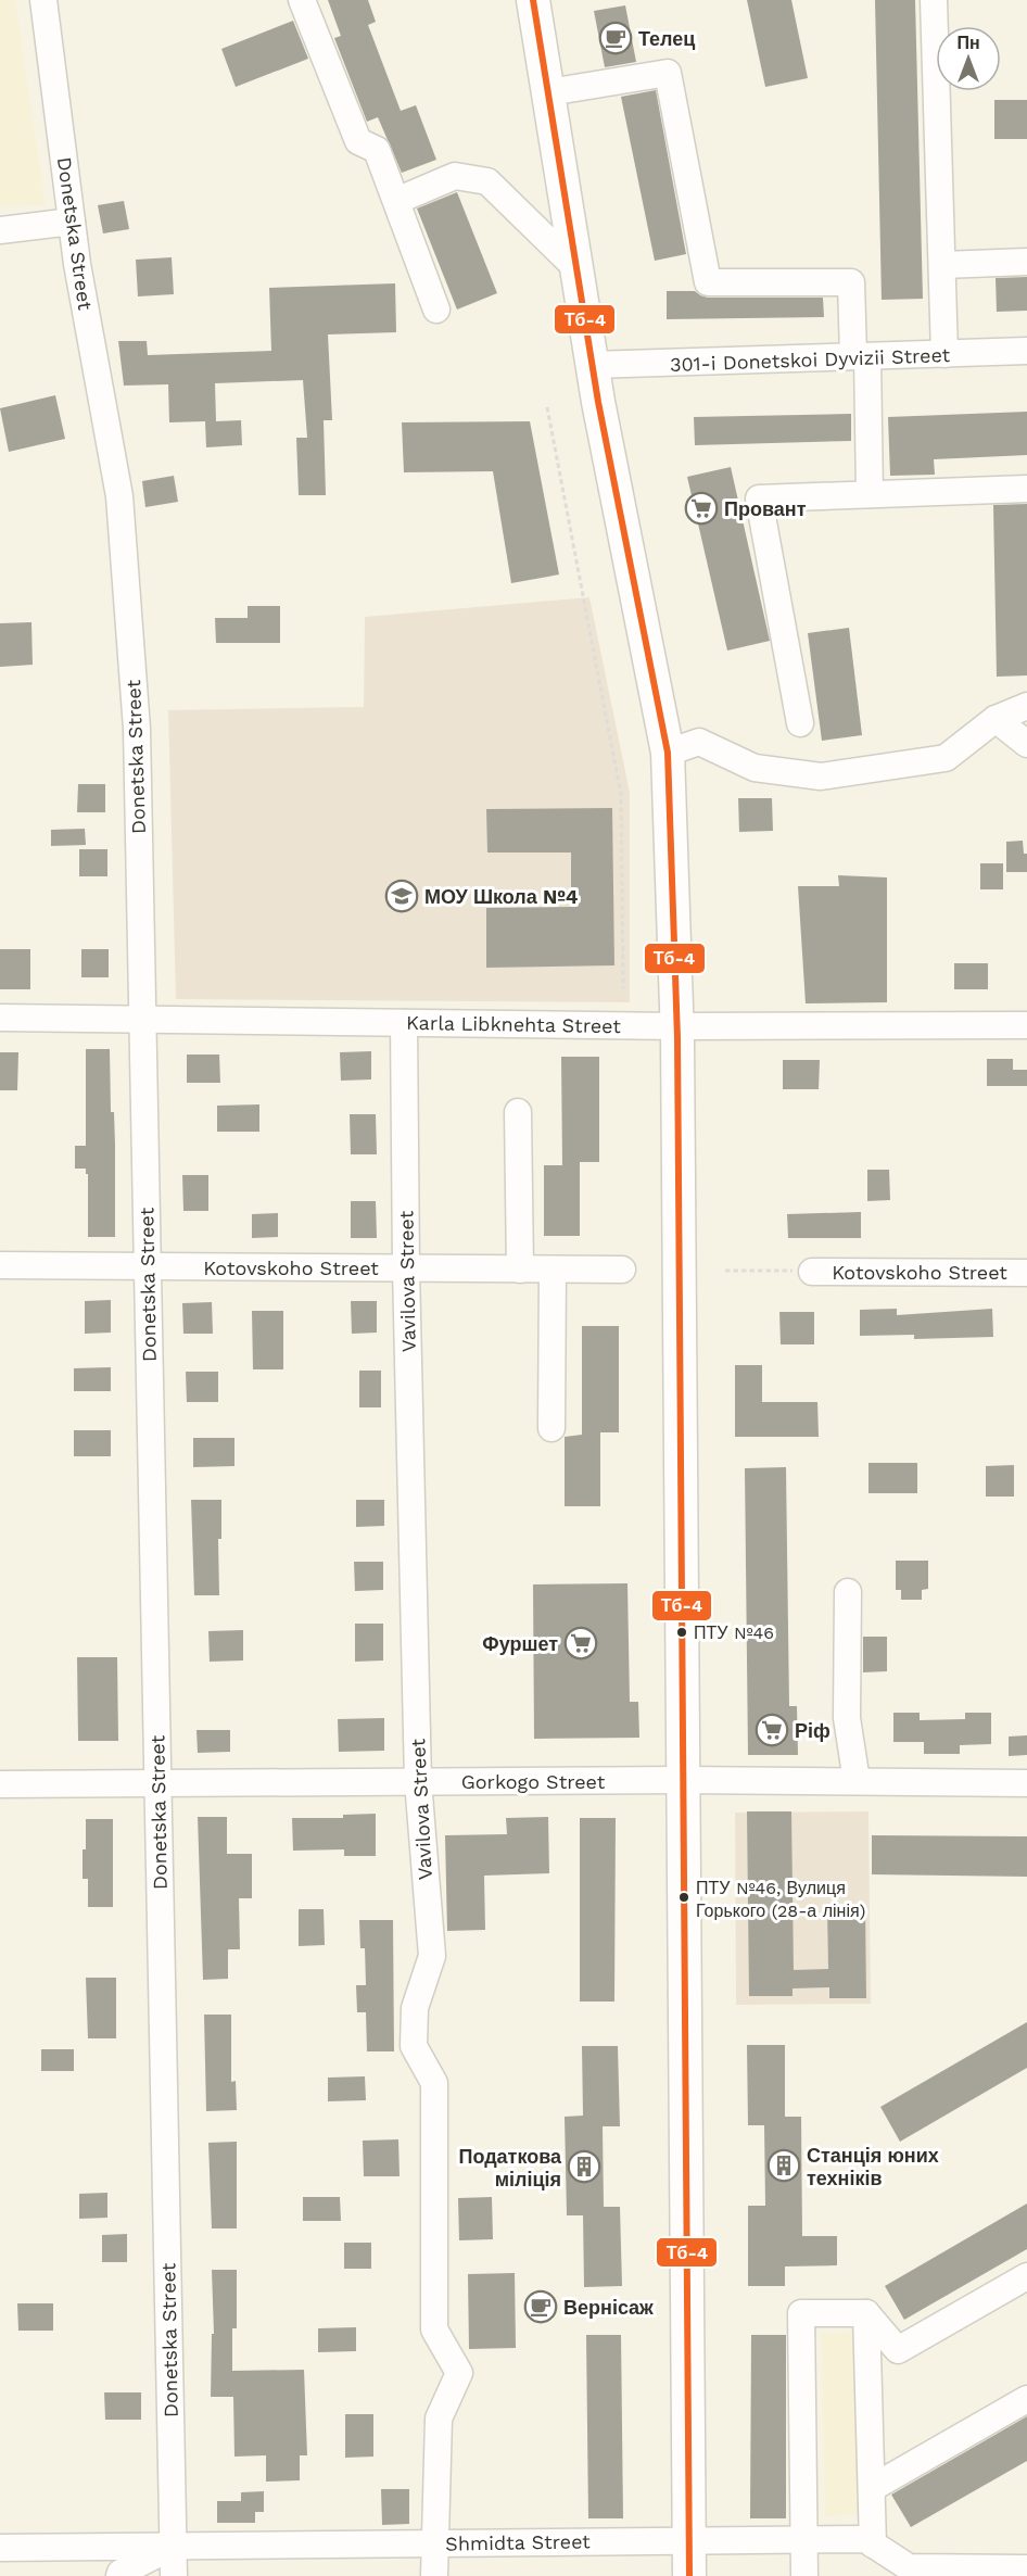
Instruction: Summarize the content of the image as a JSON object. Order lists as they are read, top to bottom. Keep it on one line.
{"streets":{"street":["Donetska Street","301-i Donetskoi Dyvizii Street","Karla Libknehta Street","Kotovskoho Street","Vavilova Street","Gorkogo Street","Shmidta Street"]},"crossings":[["Donetska Street","Karla Libknehta Street"],["Donetska Street","Kotovskoho Street"],["Donetska Street","Gorkogo Street"],["Donetska Street","Shmidta Street"],["Karla Libknehta Street","Vavilova Street"],["Kotovskoho Street","Vavilova Street"],["Vavilova Street","Gorkogo Street"],["Vavilova Street","Shmidta Street"]],"places":{"cafe":["Телец","Вернісаж"],"supermarket":["Провант","Фуршет","Ріф"],"school or university":["МОУ Школа №4"],"other":["ПТУ №46","ПТУ №46, Вулиця Горького (28-а лінія)"],"building":["Станція юних техніків","Податкова міліція"]},"lines":["transit line Тб-4"],"north":"top"}
